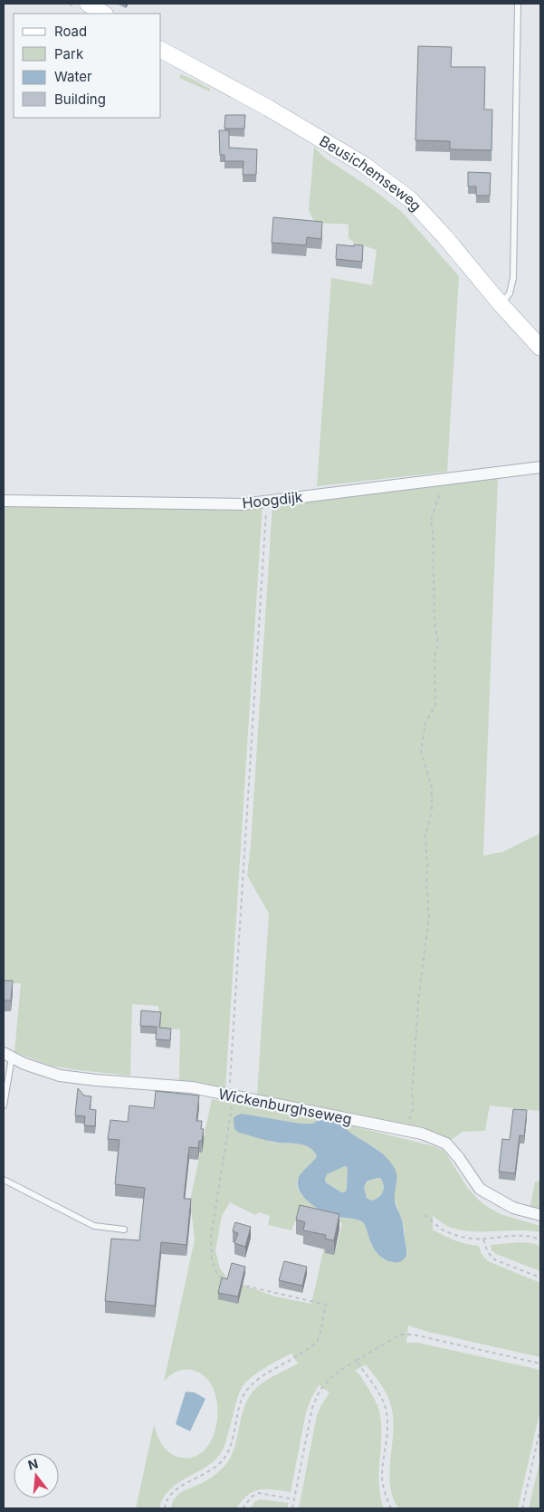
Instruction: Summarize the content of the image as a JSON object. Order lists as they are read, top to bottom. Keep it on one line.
{"streets":{"street":["Beusichemseweg","Hoogdijk","Wickenburghseweg"]},"legend":["Road","Park","Water","Building"],"north":"top"}
